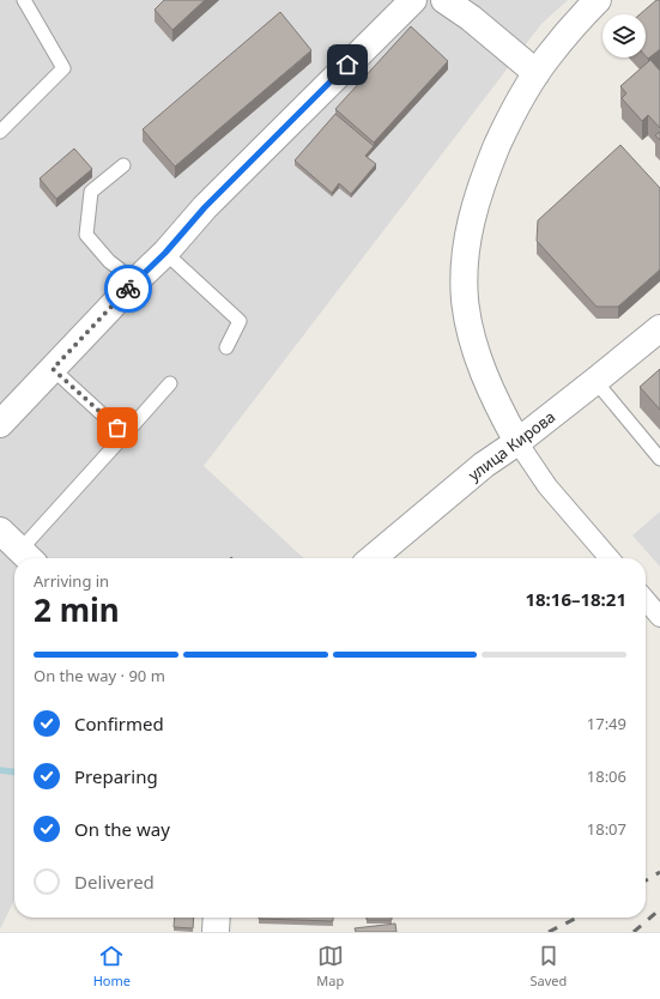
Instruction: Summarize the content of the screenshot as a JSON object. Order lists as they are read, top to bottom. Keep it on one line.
{"streets":{"street":["улица Кирова"]},"page":{"heading":["2 min","Arriving in","18:16–18:21"],"bar":"On the way · 90 m","list":[["Confirmed","17:49"],["Preparing","18:06"],["On the way","18:07"],"Delivered"],"tabs":["Home","Map","Saved"]}}
